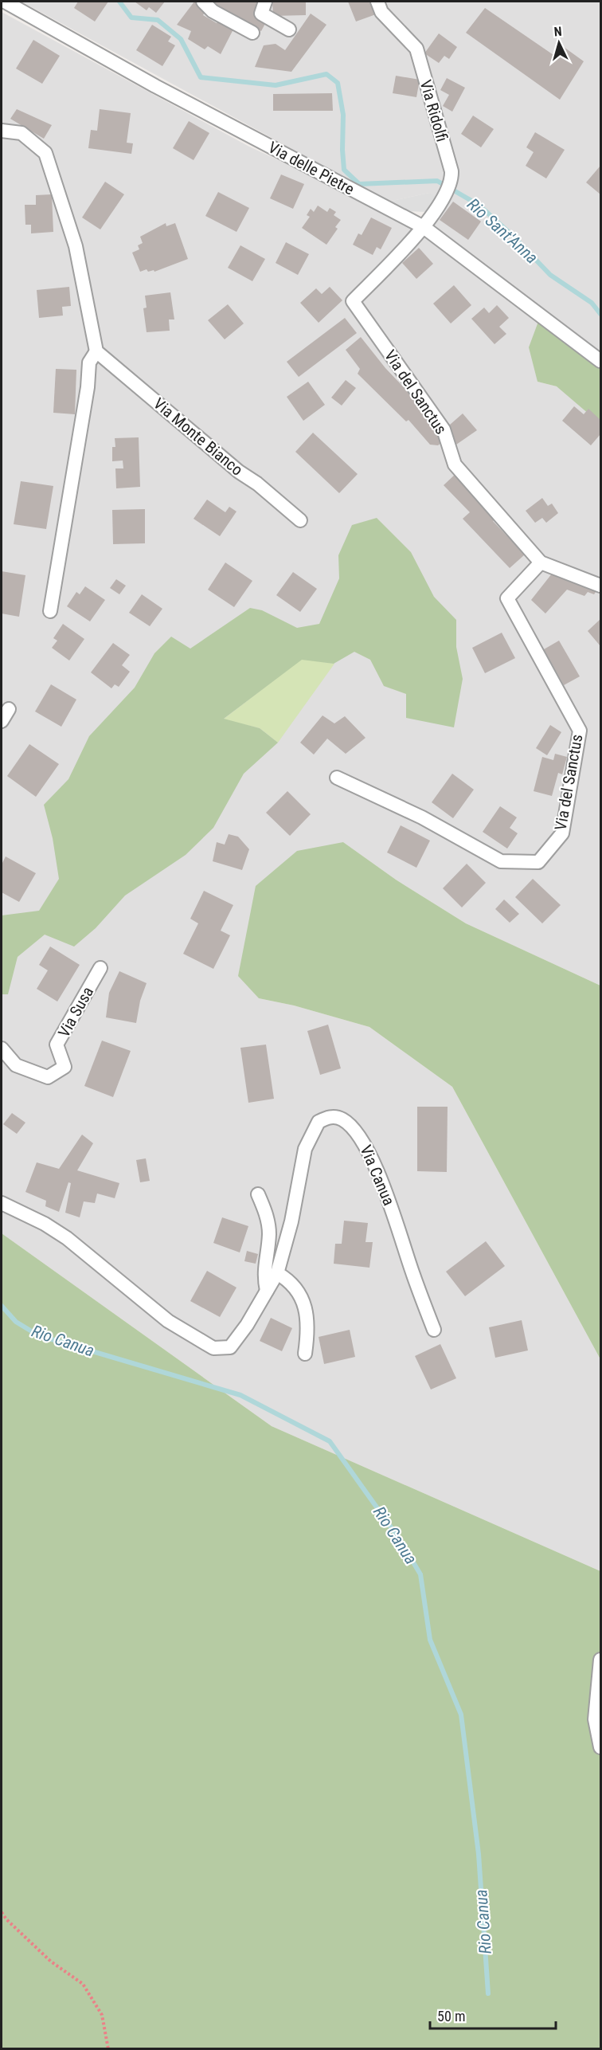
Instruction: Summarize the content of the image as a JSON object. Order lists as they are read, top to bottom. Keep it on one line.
{"streets":{"street":["Via Ridolfi","Via delle Pietre","Via del Sanctus","Via Monte Bianco","Via Susa","Via Canua"]},"crossings":[["Via Ridolfi","Via delle Pietre"],["Via Ridolfi","Via del Sanctus"],["Via delle Pietre","Via del Sanctus"]],"water":["Rio Sant'Anna","Rio Canua"],"scale_bar":"50 m","north":"top"}
